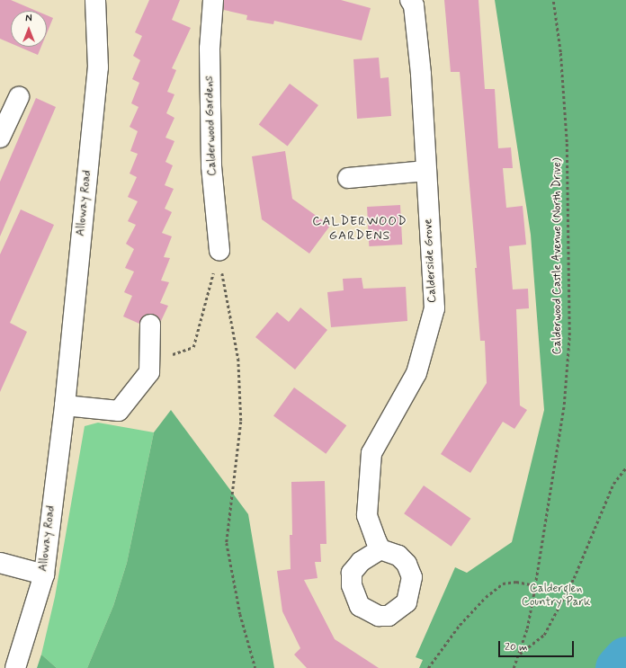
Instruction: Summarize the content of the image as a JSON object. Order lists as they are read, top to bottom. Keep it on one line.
{"streets":{"street":["Calderwood Gardens","Alloway Road","Calderside Grove"],"path":["Calderwood Castle Avenue (North Drive)"]},"districts":["CALDERWOOD GARDENS"],"parks":["Calderglen Country Park"],"scale_bar":"20 m","north":"top"}
